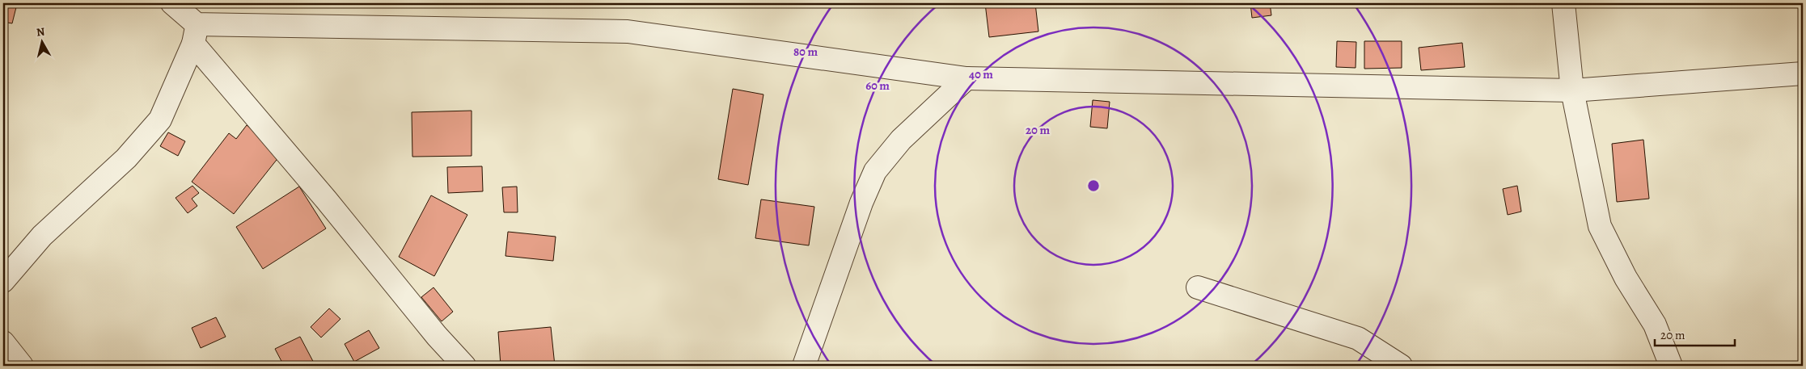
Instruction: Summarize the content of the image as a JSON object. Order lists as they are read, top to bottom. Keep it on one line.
{"scale_bar":"20 m","north":"top","rings":["80 m","40 m","60 m","20 m"]}
